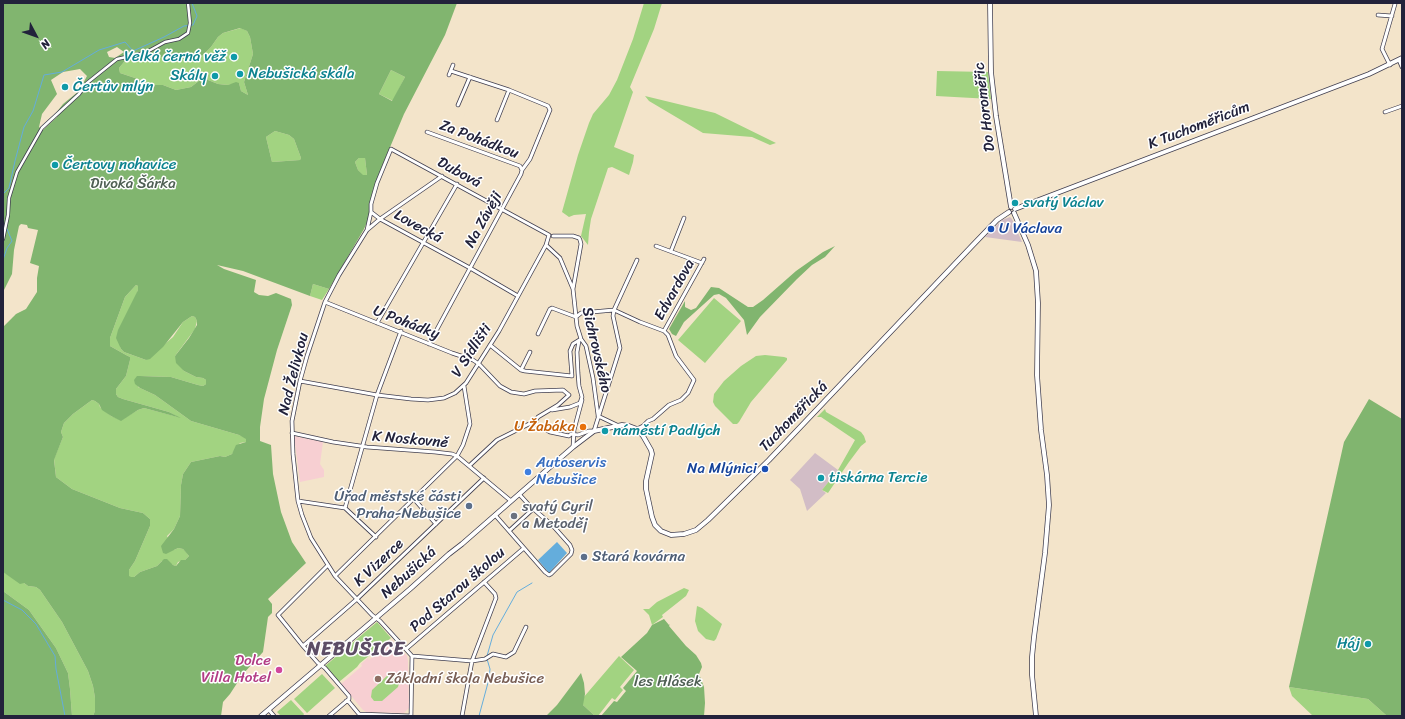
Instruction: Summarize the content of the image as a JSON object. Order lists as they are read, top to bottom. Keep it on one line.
{"streets":{"street":["Do Horoměřic","K Tuchoměřicům","Za Pohádkou","Dubová","Na Závěji","Lovecká","Edvardova","U Pohádky","Sichrovského","V Sídlišti","Nad Želivkou","Tuchoměřická","K Noskovně","K Vizerce","Nebušická","Pod Starou školou"]},"crossings":[["Do Horoměřic","K Tuchoměřicům"],["Do Horoměřic","Tuchoměřická"],["K Tuchoměřicům","Tuchoměřická"],["Za Pohádkou","Na Závěji"],["Dubová","Na Závěji"],["Dubová","Lovecká"],["Dubová","Sichrovského"],["Dubová","V Sídlišti"],["Na Závěji","Lovecká"],["Na Závěji","U Pohádky"],["Lovecká","V Sídlišti"],["U Pohádky","V Sídlišti"],["U Pohádky","Nad Želivkou"],["Sichrovského","V Sídlišti"],["V Sídlišti","Nad Želivkou"],["Nad Želivkou","K Noskovně"],["Nad Želivkou","K Vizerce"],["Nad Želivkou","Nebušická"],["Nad Želivkou","Pod Starou školou"],["K Noskovně","K Vizerce"],["K Noskovně","Nebušická"]],"districts":["NEBUŠICE"],"parks":["Divoká Šárka","les Hlásek"],"places":["Velká černá věž","Nebušická skála","Skály","Čertův mlýn","Čertovy nohavice","svatý Václav","U Václava","U Žabáka","náměstí Padlých","Na Mlýnici","Autoservis Nebušice","tiskárna Tercie","Úřad městské části Praha-Nebušice","svatý Cyril a Metoděj","Stará kovárna","Háj","Dolce Villa Hotel","Základní škola Nebušice"],"north":"bottom right"}
